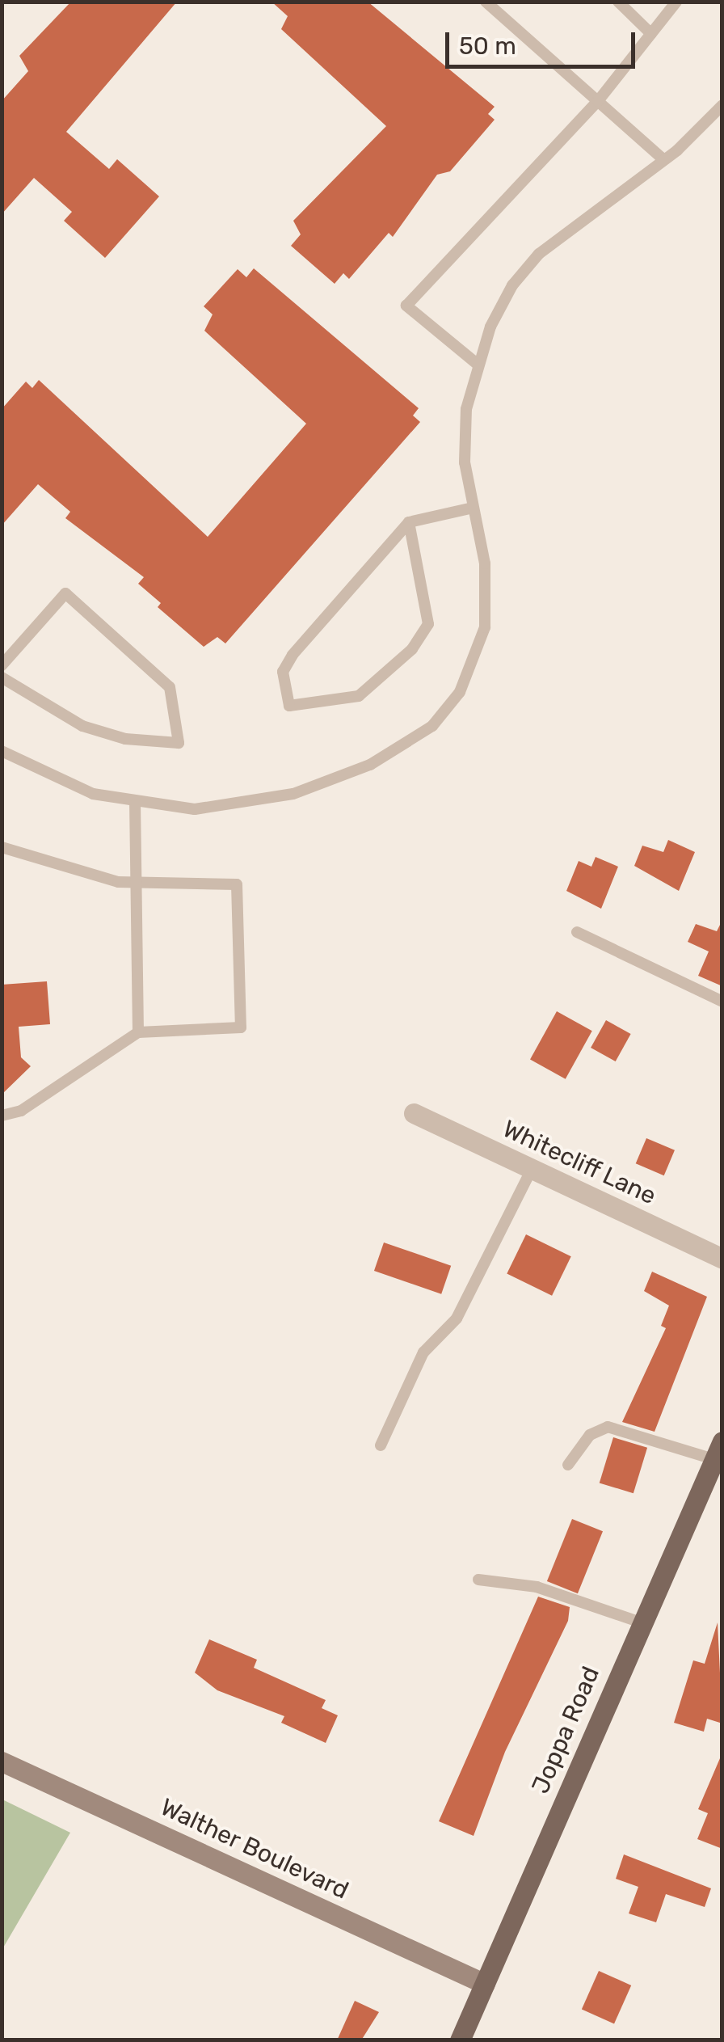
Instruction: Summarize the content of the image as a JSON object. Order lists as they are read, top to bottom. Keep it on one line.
{"streets":{"main road":["Joppa Road","Walther Boulevard"],"street":["Whitecliff Lane"]},"crossings":[["Joppa Road","Walther Boulevard"]],"scale_bar":"50 m"}
